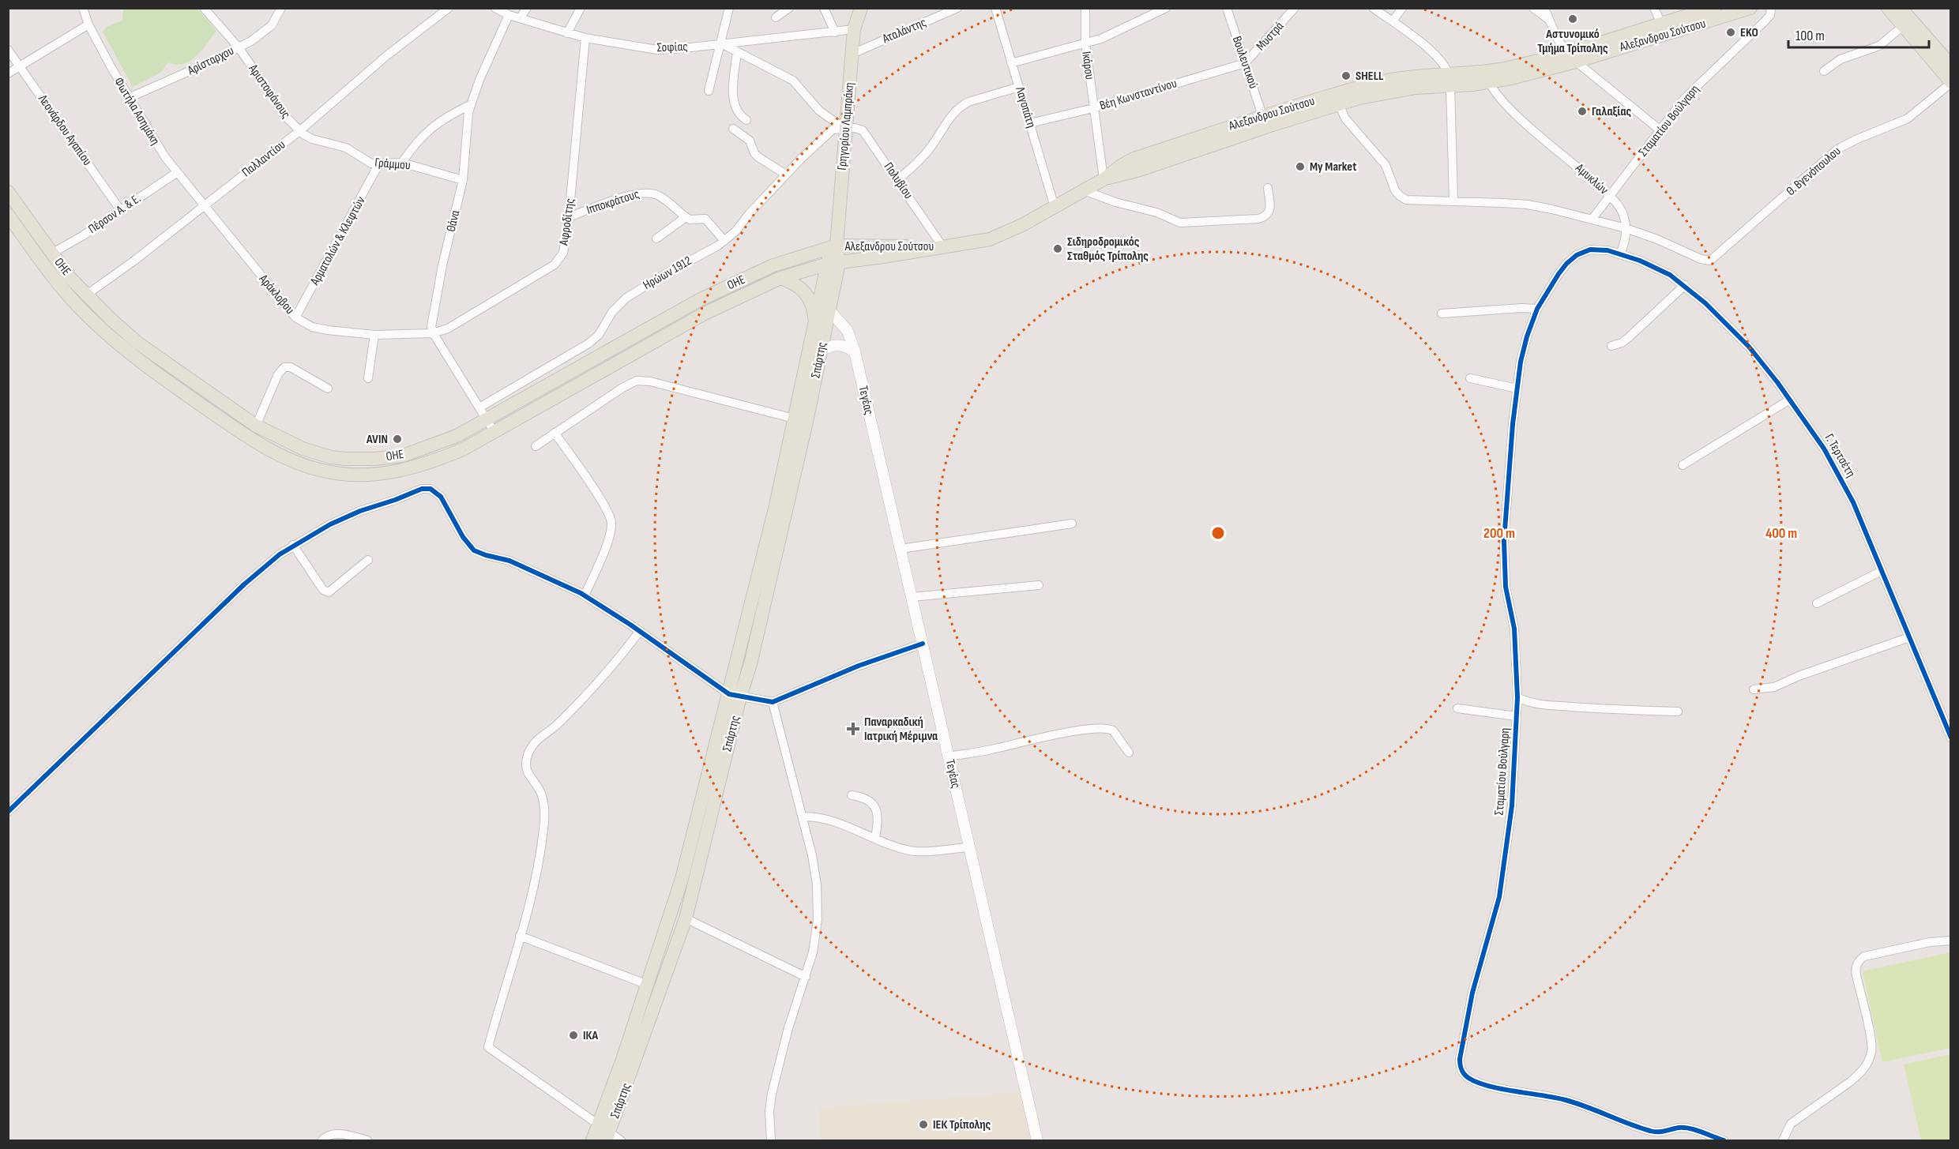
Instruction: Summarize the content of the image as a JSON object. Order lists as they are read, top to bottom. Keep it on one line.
{"streets":{"main road":["Αλεξανδρου Σούτσου","Γρηγορίου Λαμπράκη","ΟΗΕ","Σπάρτης","Τεγέας"],"street":["Αταλάντης","Μυστρά","Σοφίας","Αρίσταρχου","Βουλευτικού","Ικάρου","Αριστοφάνους","Βέη Κωνσταντίνου","Λαγοπάτη","Φωτήλα Ασημάκη","Σταματίου Βούλγαρη","Λεονάρδου Αγαπίου","Παλλαντίου","Γράμμου","Θ. Βγενόπουλου","Αμυκλών","Πολυβίου","Ιπποκράτους","Πέρσον Α. & Ε.","Θάνα","Αφροδίτης","Αρματολών & Κλεφτών","Ηρώων 1912","Αράκλοβου","Γ. Τερτσέτη"]},"crossings":[["Αταλάντης","Γρηγορίου Λαμπράκη"],["Αλεξανδρου Σούτσου","Βουλευτικού"],["Αλεξανδρου Σούτσου","Ικάρου"],["Αλεξανδρου Σούτσου","Λαγοπάτη"],["Αλεξανδρου Σούτσου","Γρηγορίου Λαμπράκη"],["Αλεξανδρου Σούτσου","Αμυκλών"],["Αλεξανδρου Σούτσου","Πολυβίου"],["Αλεξανδρου Σούτσου","ΟΗΕ"],["Αλεξανδρου Σούτσου","Σπάρτης"],["Μυστρά","Βουλευτικού"],["Μυστρά","Βέη Κωνσταντίνου"],["Σοφίας","Γρηγορίου Λαμπράκη"],["Σοφίας","Θάνα"],["Σοφίας","Αφροδίτης"],["Αρίσταρχου","Αριστοφάνους"],["Αρίσταρχου","Φωτήλα Ασημάκη"],["Βουλευτικού","Βέη Κωνσταντίνου"],["Ικάρου","Βέη Κωνσταντίνου"],["Αριστοφάνους","Παλλαντίου"],["Αριστοφάνους","Γράμμου"],["Βέη Κωνσταντίνου","Λαγοπάτη"],["Φωτήλα Ασημάκη","Παλλαντίου"],["Φωτήλα Ασημάκη","Πέρσον Α. & Ε."],["Φωτήλα Ασημάκη","Αράκλοβου"],["Σταματίου Βούλγαρη","Αμυκλών"],["Σταματίου Βούλγαρη","Γ. Τερτσέτη"],["Γρηγορίου Λαμπράκη","Πολυβίου"],["Γρηγορίου Λαμπράκη","ΟΗΕ"],["Γρηγορίου Λαμπράκη","Ηρώων 1912"],["Λεονάρδου Αγαπίου","Πέρσον Α. & Ε."],["Παλλαντίου","Γράμμου"],["Παλλαντίου","ΟΗΕ"],["Παλλαντίου","Αράκλοβου"],["Γράμμου","Θάνα"],["Γράμμου","Αρματολών & Κλεφτών"],["Θ. Βγενόπουλου","Αμυκλών"],["Πολυβίου","Ηρώων 1912"],["Ιπποκράτους","Αφροδίτης"],["Ιπποκράτους","Ηρώων 1912"],["Πέρσον Α. & Ε.","ΟΗΕ"],["Θάνα","Αφροδίτης"],["Θάνα","Αράκλοβου"],["Αφροδίτης","Αράκλοβου"],["Αρματολών & Κλεφτών","Αράκλοβου"],["ΟΗΕ","Ηρώων 1912"],["ΟΗΕ","Σπάρτης"],["Σπάρτης","Τεγέας"]],"places":{"other":["Αστυνομικό Τμήμα Τρίπολης","EKO","SHELL","Γαλαξίας","My Market","Σιδηροδρομικός Σταθμός Τρίπολης","AVIN","ΙΚΑ","ΙΕΚ Τρίπολης"],"health":["Παναρκαδική Ιατρική Μέριμνα"]},"scale_bar":"100 m","rings":["200 m","400 m"]}
